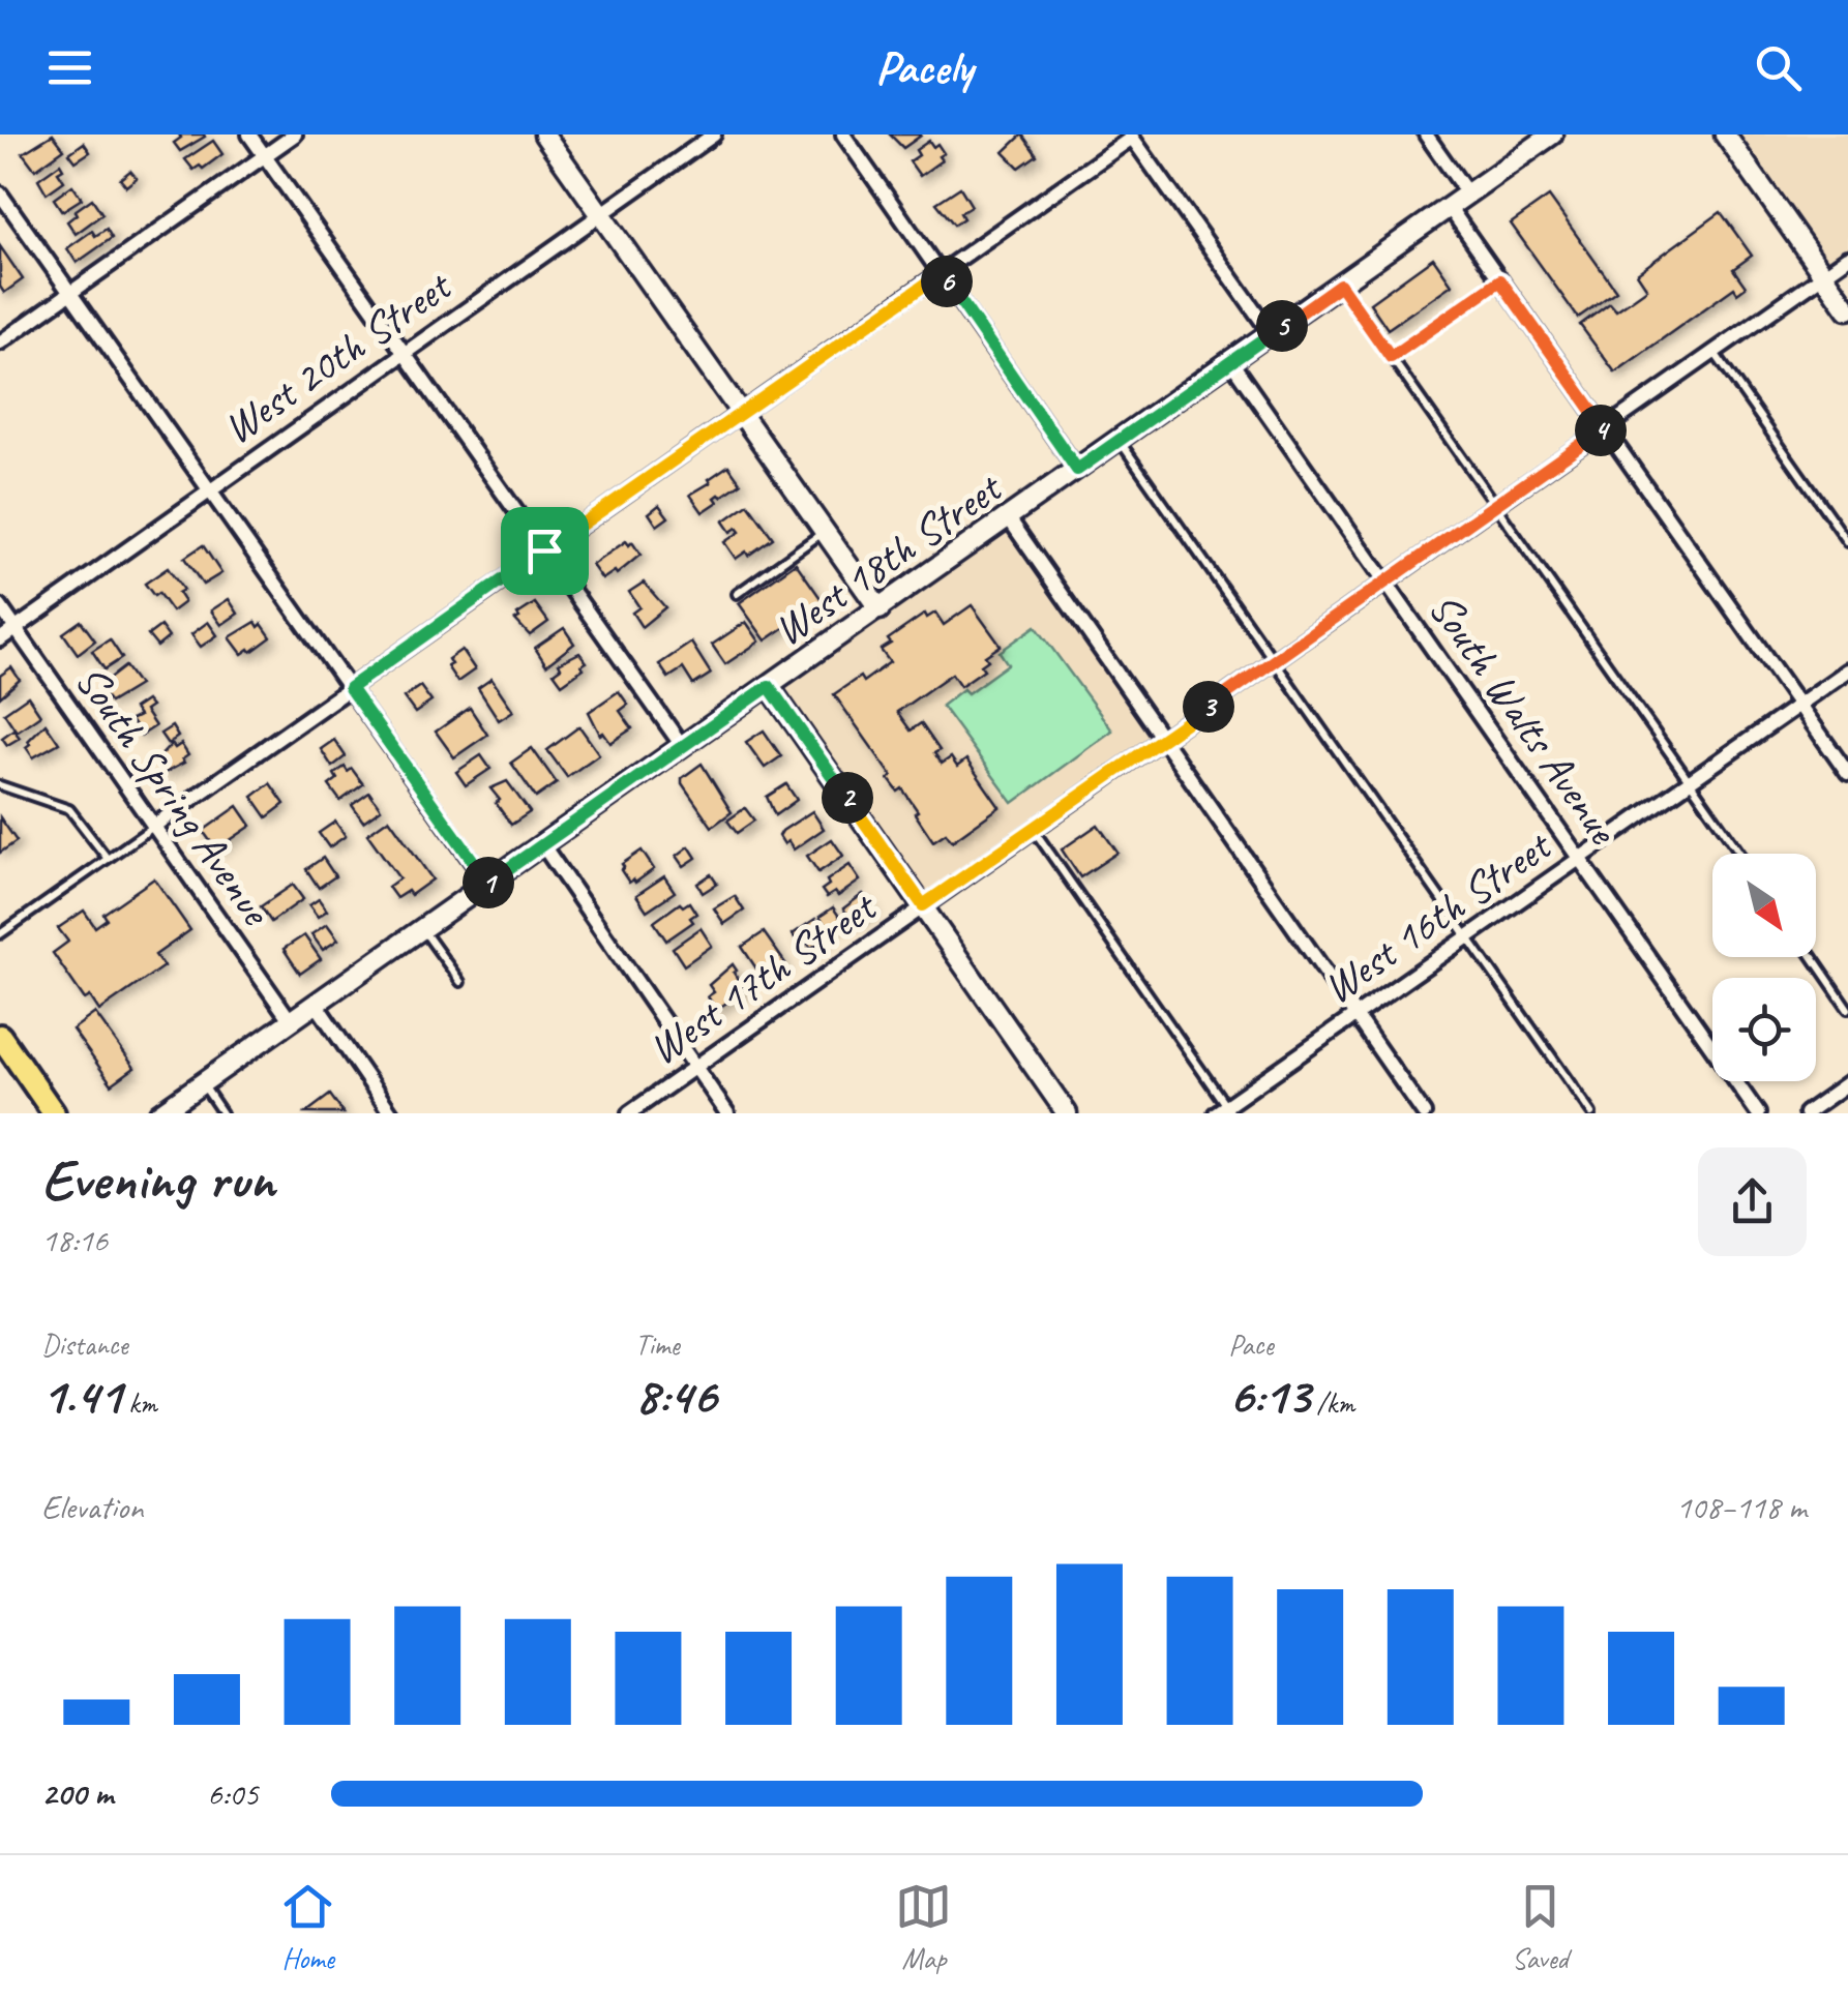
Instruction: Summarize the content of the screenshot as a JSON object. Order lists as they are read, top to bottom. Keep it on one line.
{"streets":{"street":["West 20th Street","West 18th Street","South Walts Avenue","South Spring Avenue","West 16th Street","West 17th Street"]},"crossings":[["West 20th Street","South Spring Avenue"],["West 18th Street","South Walts Avenue"],["West 18th Street","South Spring Avenue"],["South Walts Avenue","West 16th Street"],["South Walts Avenue","West 17th Street"]],"north":"bottom right","page":{"header":"Pacely","pins":["6","5","4","3","2","1"],"heading":["Evening run","18:16"],"stats":[["Distance","1.41 km"],["Time","8:46"],["Pace","6:13 /km"]],"chart":["Elevation","108–118 m"],"list":[{"name":"200 m","note":"6:05"}],"tabs":["Home","Map","Saved"]}}
